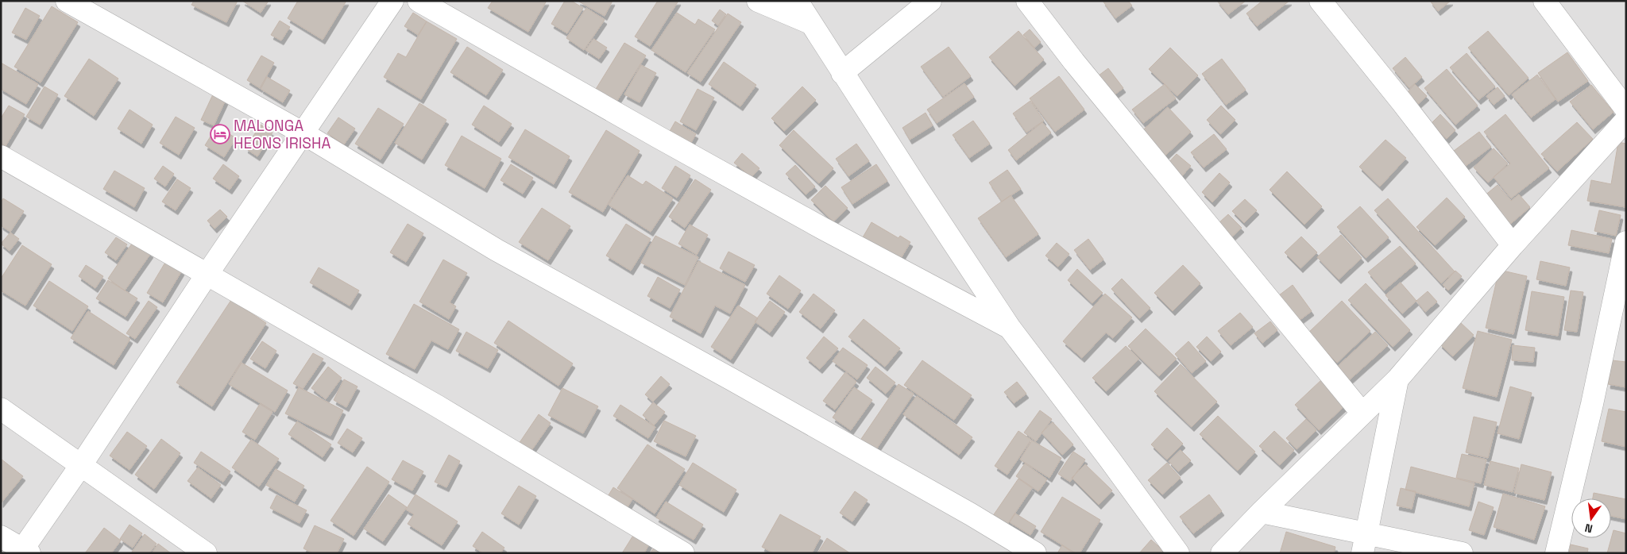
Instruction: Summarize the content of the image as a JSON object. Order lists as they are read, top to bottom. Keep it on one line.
{"places":{"hotel":["MALONGA HEONS IRISHA"]},"north":"bottom"}
